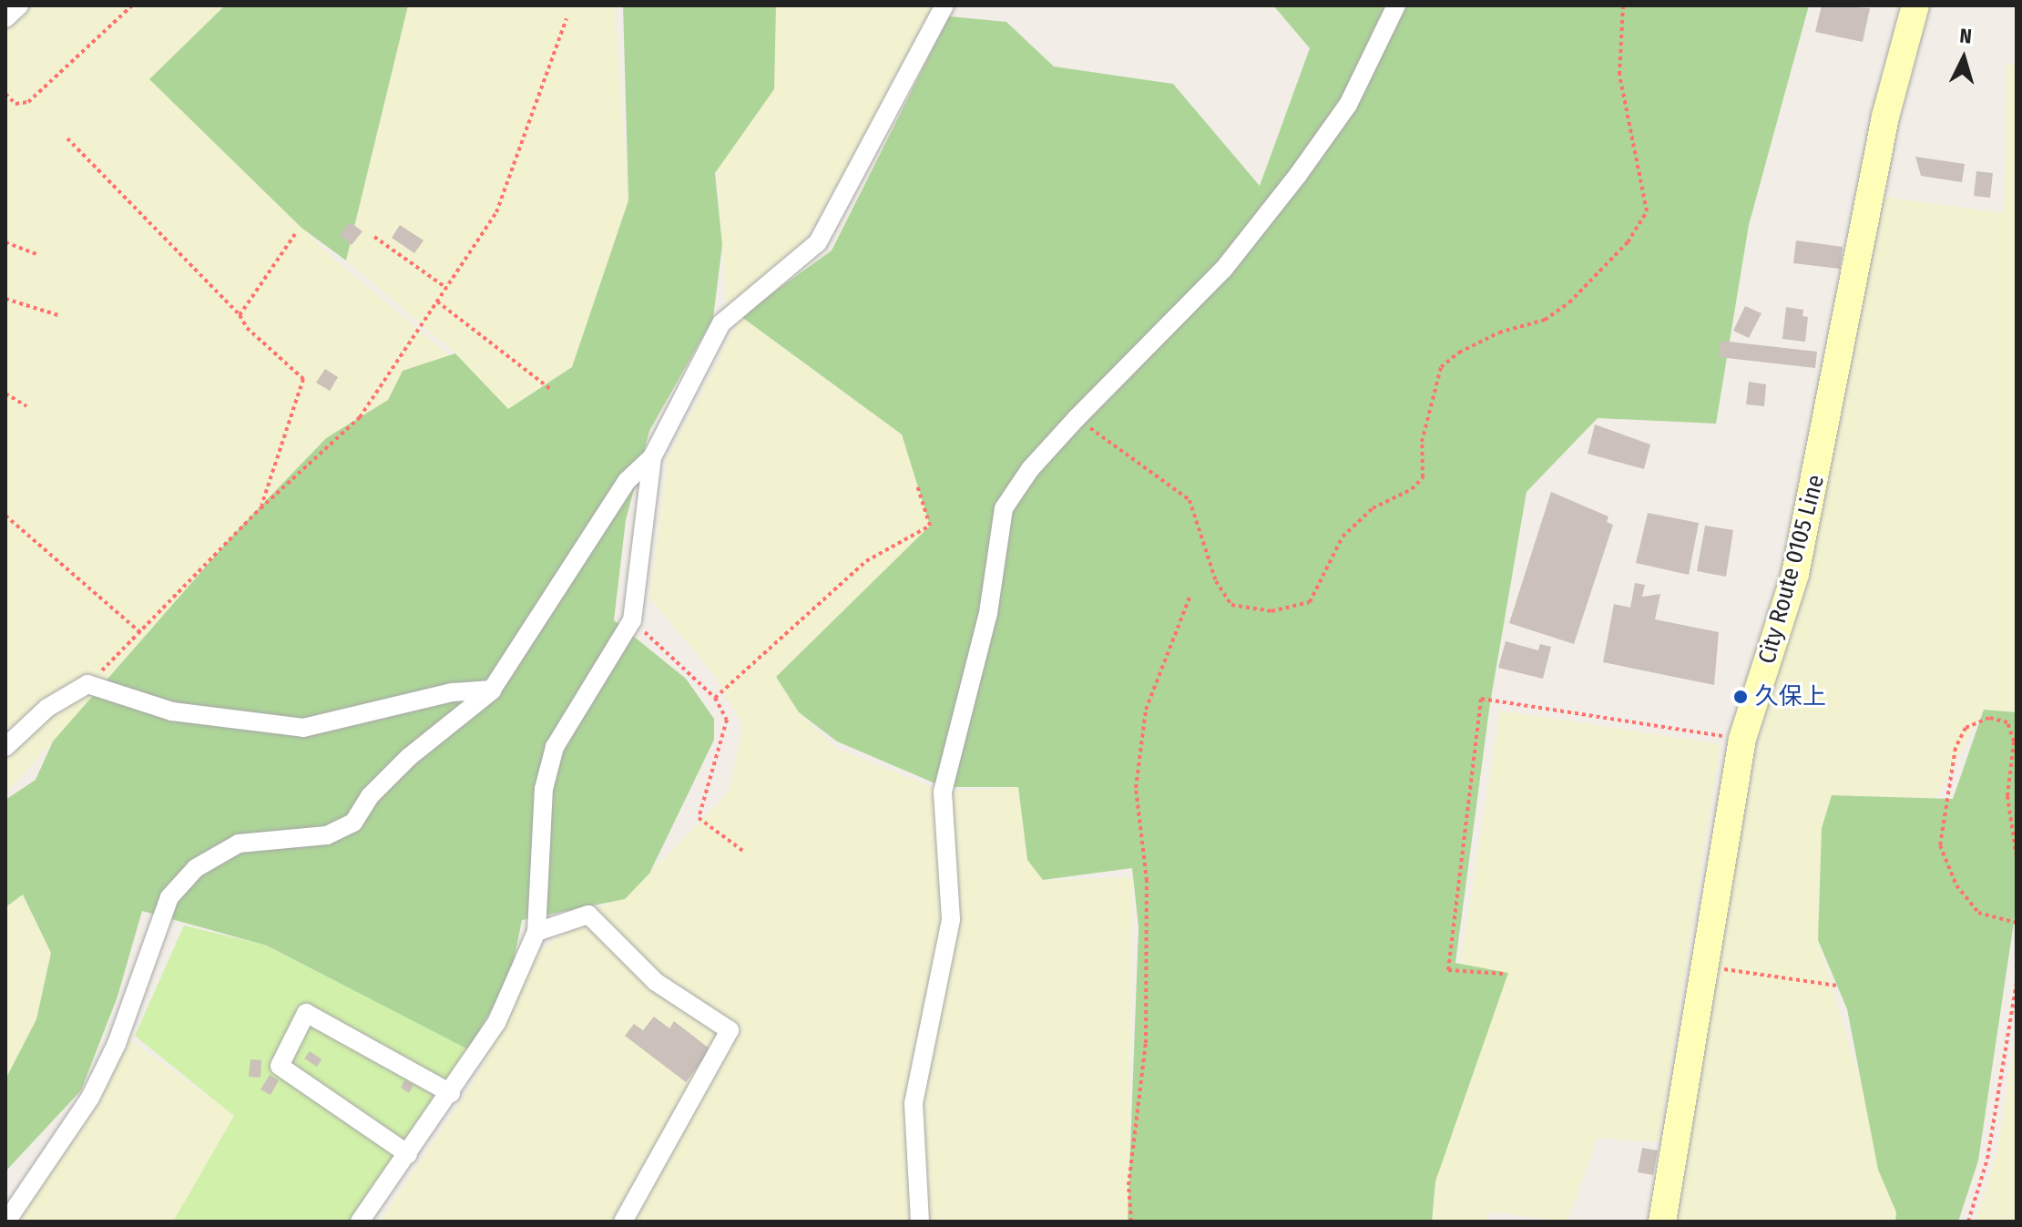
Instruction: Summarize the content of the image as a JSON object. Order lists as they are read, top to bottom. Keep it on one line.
{"streets":{"street":["City Route 0105 Line"]},"places":["久保上"],"north":"top"}
